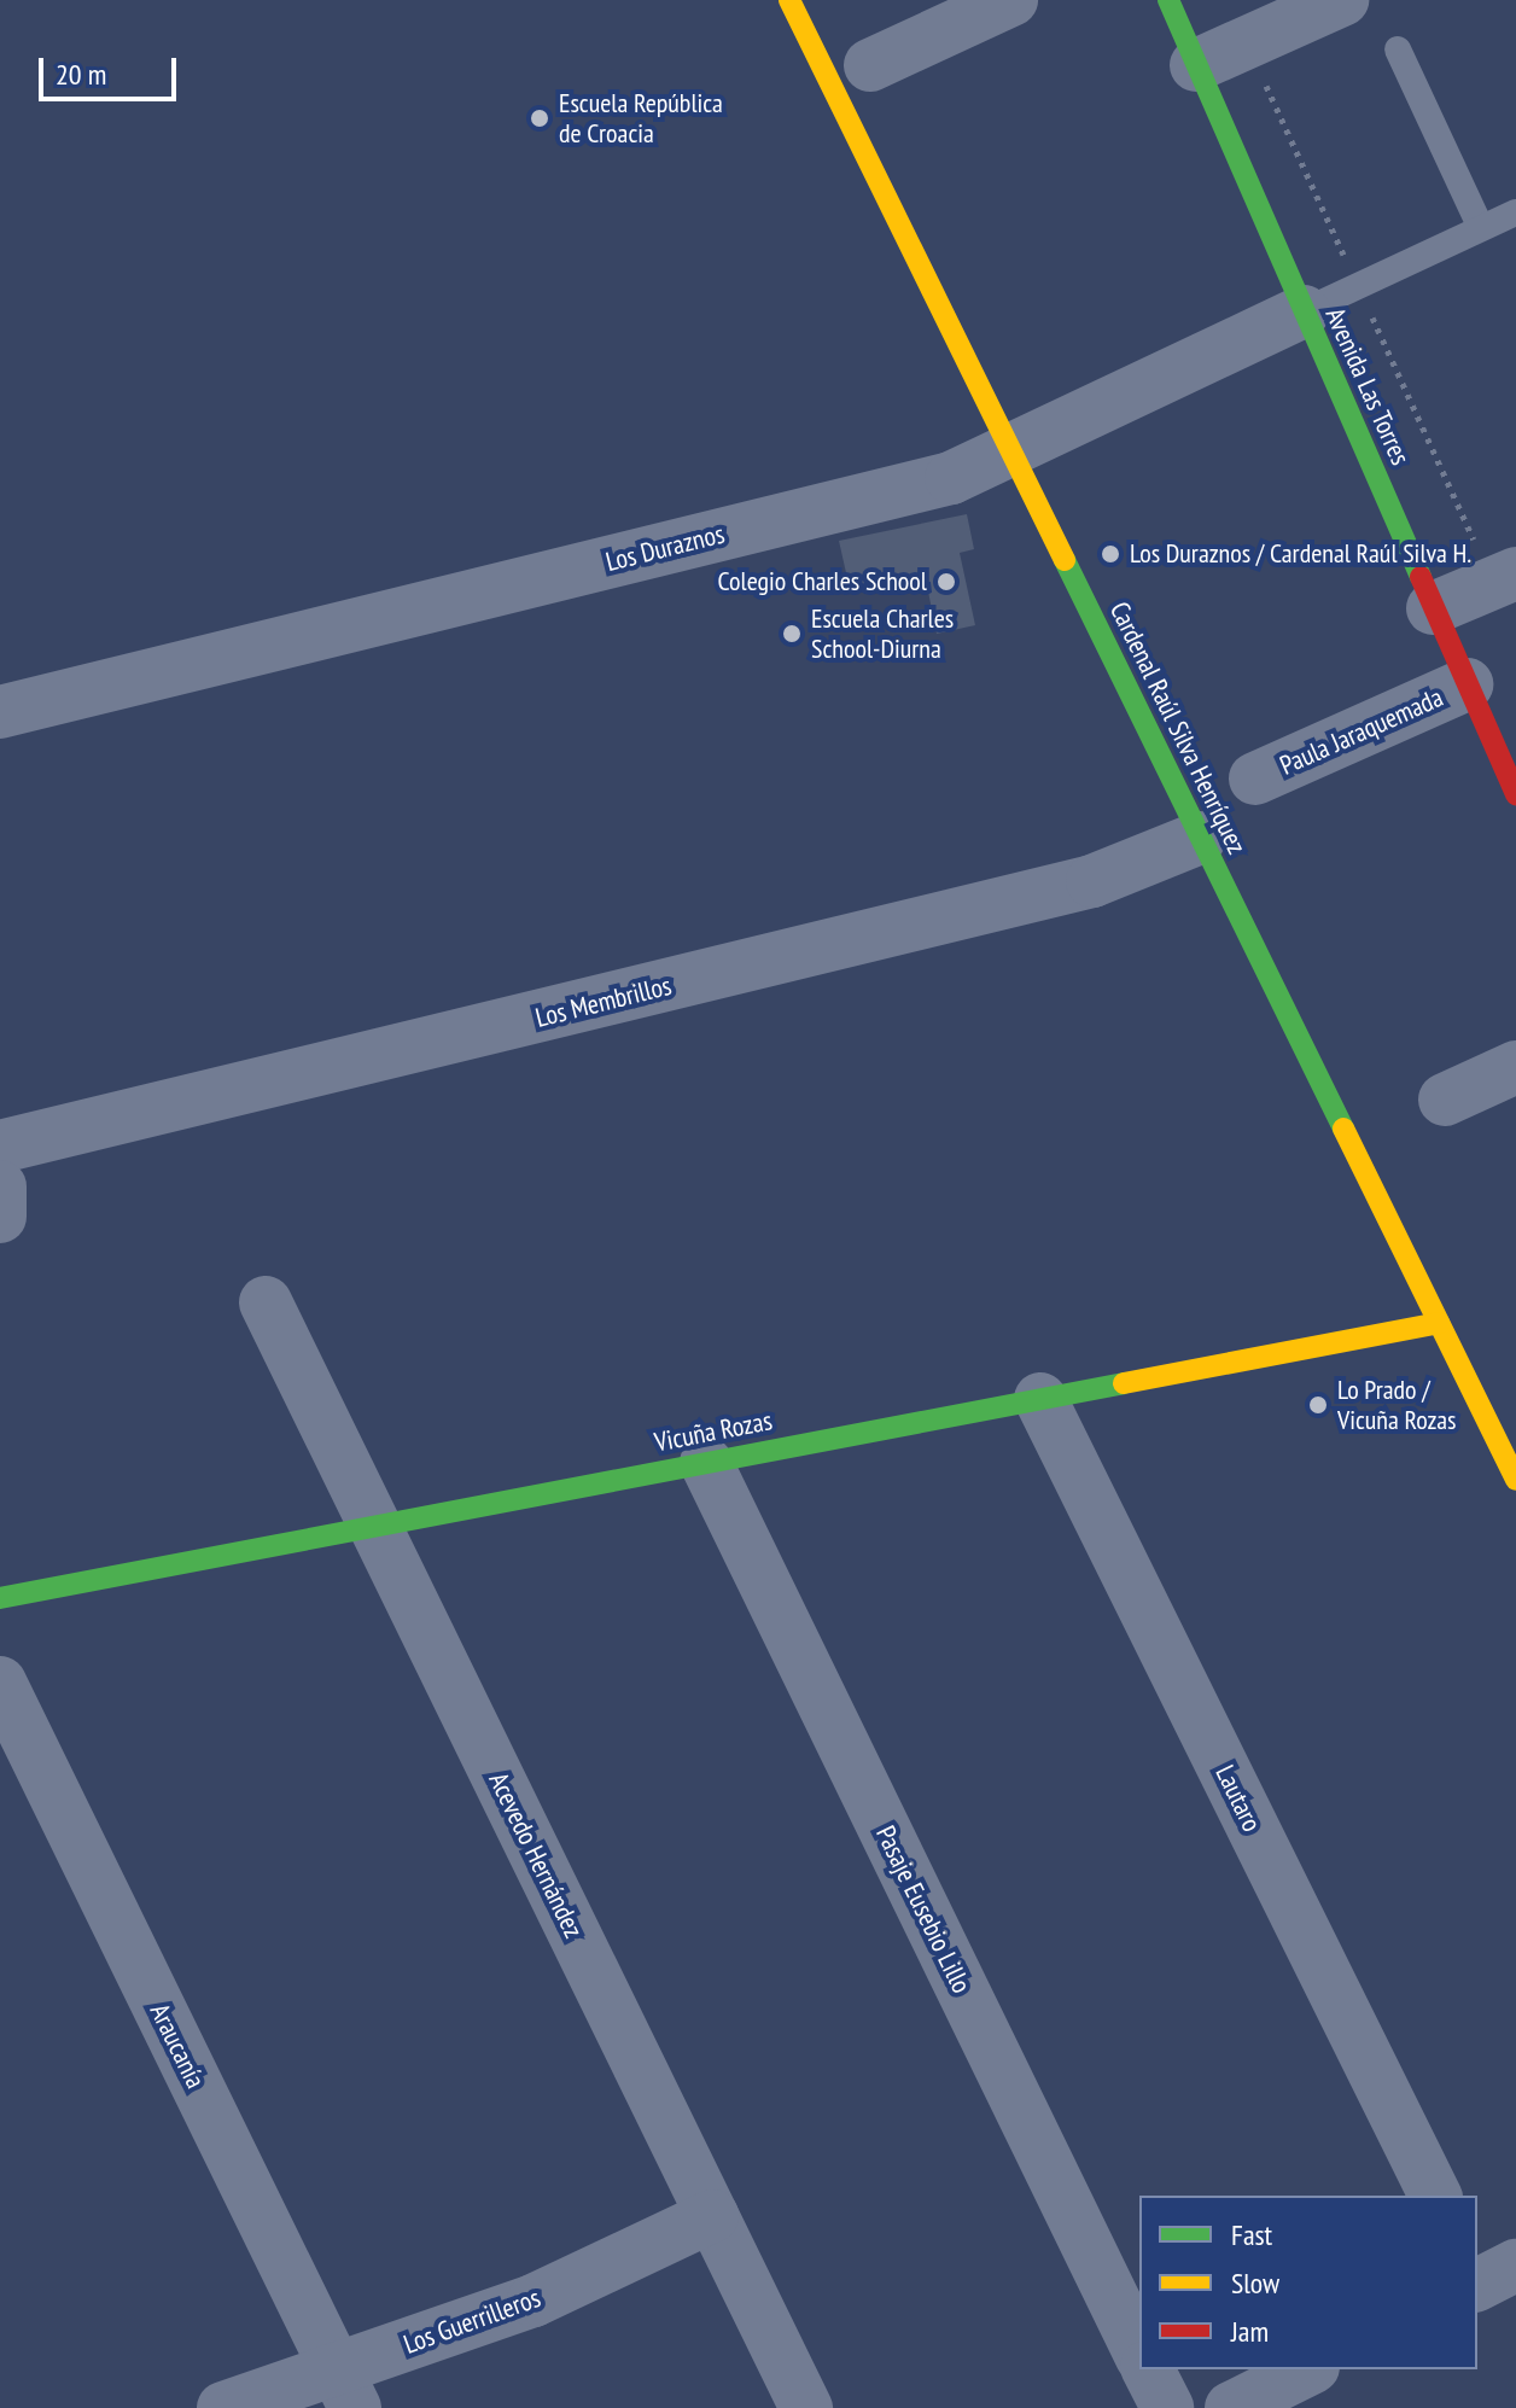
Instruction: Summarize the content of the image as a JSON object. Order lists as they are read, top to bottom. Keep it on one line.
{"streets":{"main road":["Avenida Las Torres","Cardenal Raúl Silva Henríquez","Vicuña Rozas"],"street":["Los Duraznos","Paula Jaraquemada","Los Membrillos","Lautaro","Acevedo Hernández","Pasaje Eusebio Lillo","Araucanía","Los Guerrilleros"]},"crossings":[["Avenida Las Torres","Los Duraznos"],["Avenida Las Torres","Paula Jaraquemada"],["Los Duraznos","Cardenal Raúl Silva Henríquez"],["Cardenal Raúl Silva Henríquez","Los Membrillos"],["Cardenal Raúl Silva Henríquez","Vicuña Rozas"],["Vicuña Rozas","Lautaro"],["Vicuña Rozas","Acevedo Hernández"],["Vicuña Rozas","Pasaje Eusebio Lillo"],["Acevedo Hernández","Los Guerrilleros"],["Araucanía","Los Guerrilleros"]],"places":["Escuela República de Croacia","Los Duraznos / Cardenal Raúl Silva H.","Colegio Charles School","Escuela Charles School-Diurna","Lo Prado / Vicuña Rozas"],"legend":["Fast","Slow","Jam"],"scale_bar":"20 m"}
